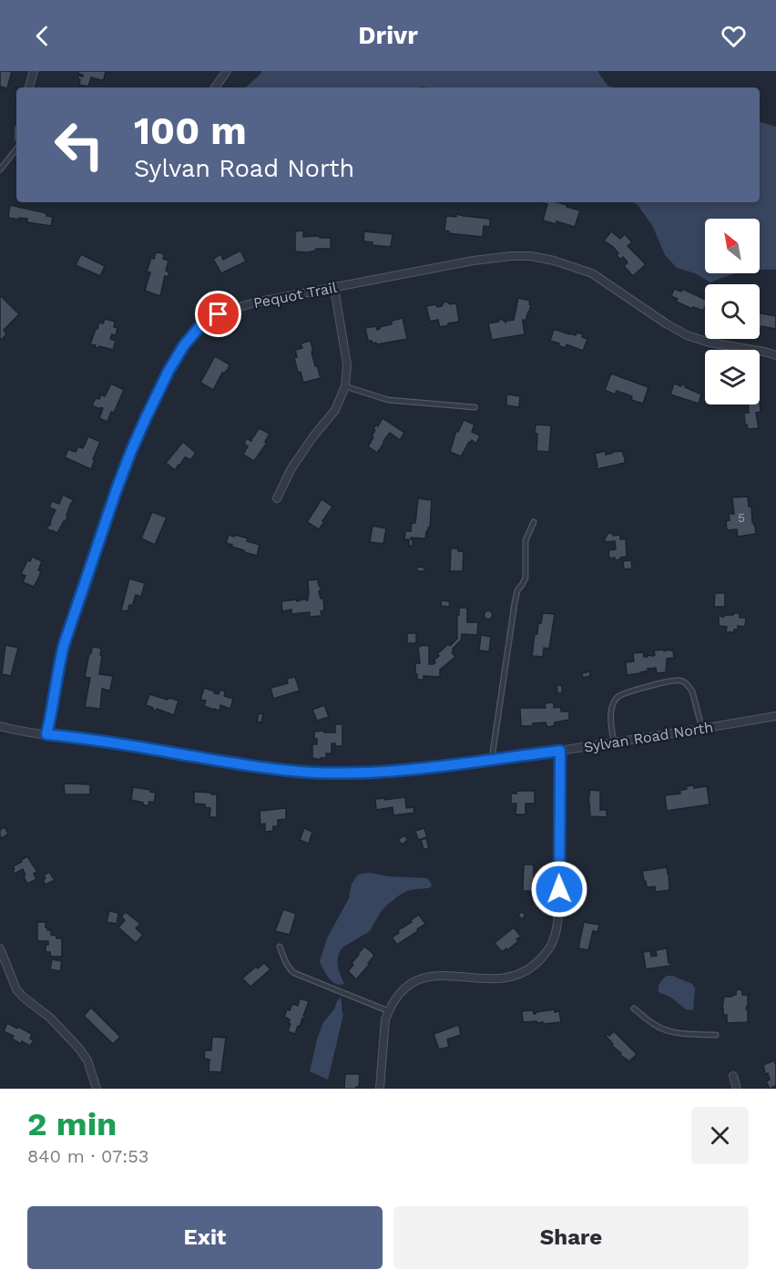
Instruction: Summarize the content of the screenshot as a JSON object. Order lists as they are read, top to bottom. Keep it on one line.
{"streets":{"street":["Pequot Trail","Sylvan Road North"]},"crossings":[["Pequot Trail","Sylvan Road North"]],"house_numbers":["5"],"north":"top left","page":{"header":"Drivr","turn":["100 m","Sylvan Road North"],"heading":["2 min","840 m · 07:53"],"buttons":["Exit","Share"]}}
